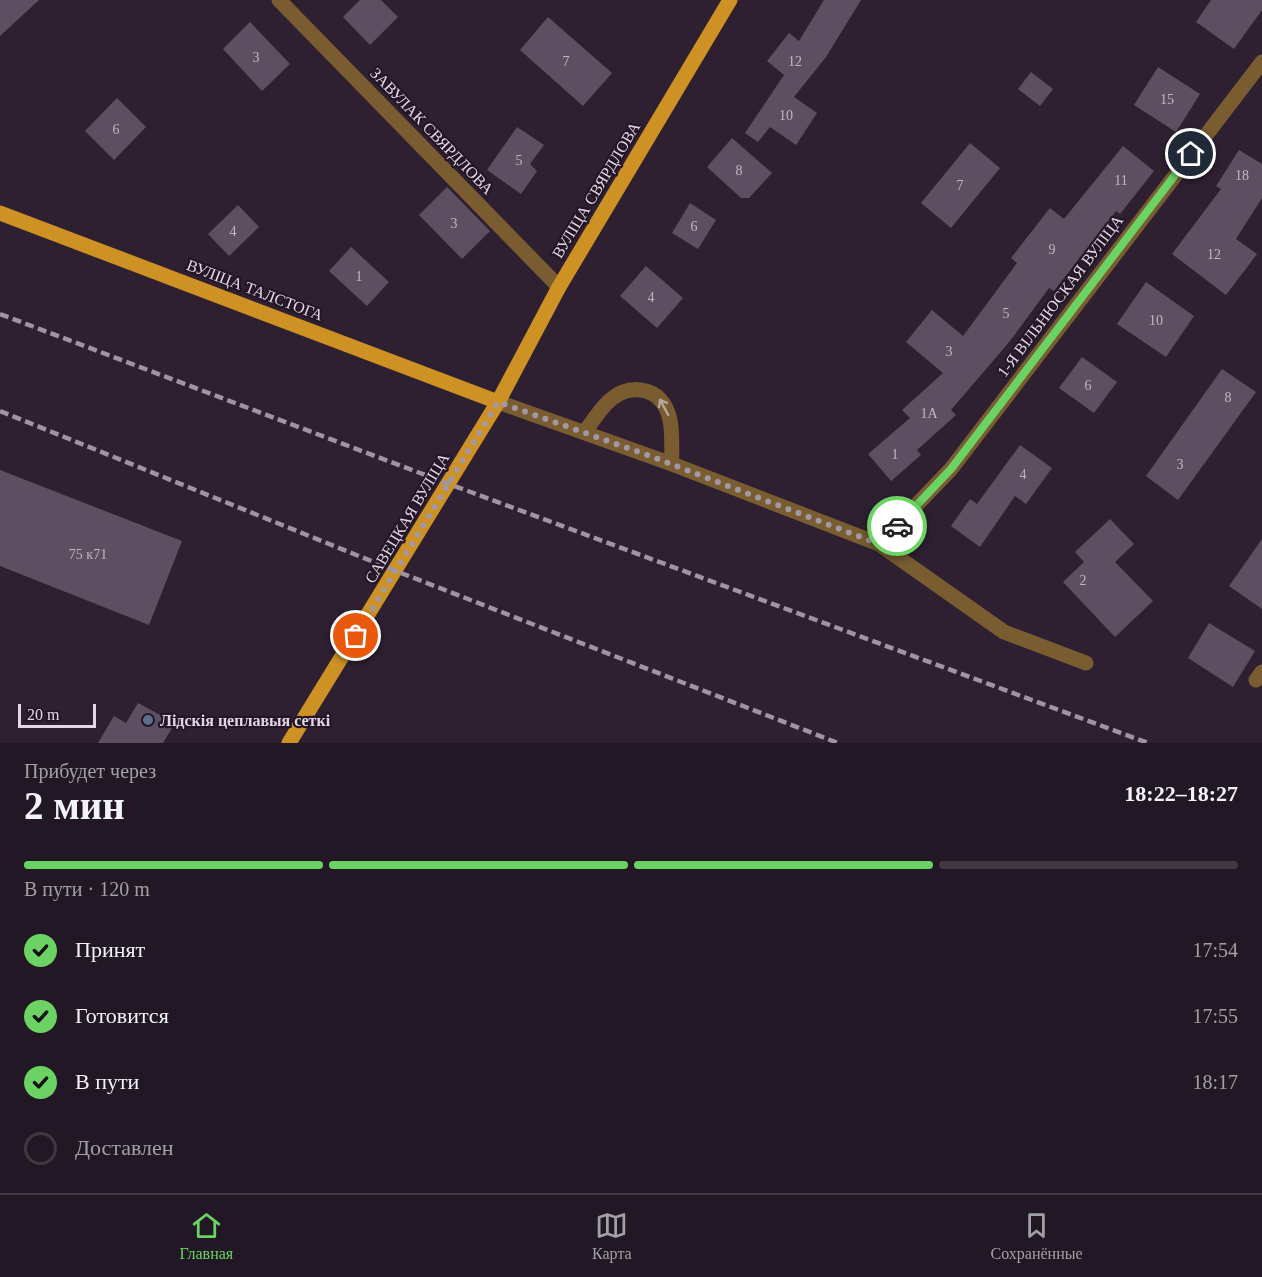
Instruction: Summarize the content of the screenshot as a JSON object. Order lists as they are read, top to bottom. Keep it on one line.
{"streets":{"main road":["ВУЛІЦА СВЯРДЛОВА","ВУЛІЦА ТАЛСТОГА","САВЕЦКАЯ ВУЛІЦА"],"street":["ЗАВУЛАК СВЯРДЛОВА","1-Я ВІЛЬНЮСКАЯ ВУЛІЦА"]},"crossings":[["ЗАВУЛАК СВЯРДЛОВА","ВУЛІЦА СВЯРДЛОВА"],["ВУЛІЦА СВЯРДЛОВА","ВУЛІЦА ТАЛСТОГА"],["ВУЛІЦА СВЯРДЛОВА","САВЕЦКАЯ ВУЛІЦА"],["ВУЛІЦА ТАЛСТОГА","САВЕЦКАЯ ВУЛІЦА"]],"places":["Лідскія цеплавыя сеткі"],"house_numbers":["3","7","12","15","10","6","5","8","18","11","7","3","6","4","9","12","1","4","5","10","3","6","8","1А","1","3","4","75 к71","2"],"scale_bar":"20 m","page":{"scale":"20 m","heading":["2 мин","Прибудет через","18:22–18:27"],"bar":"В пути · 120 m","list":[["Принят","17:54"],["Готовится","17:55"],["В пути","18:17"],"Доставлен"],"tabs":["Главная","Карта","Сохранённые"]}}
